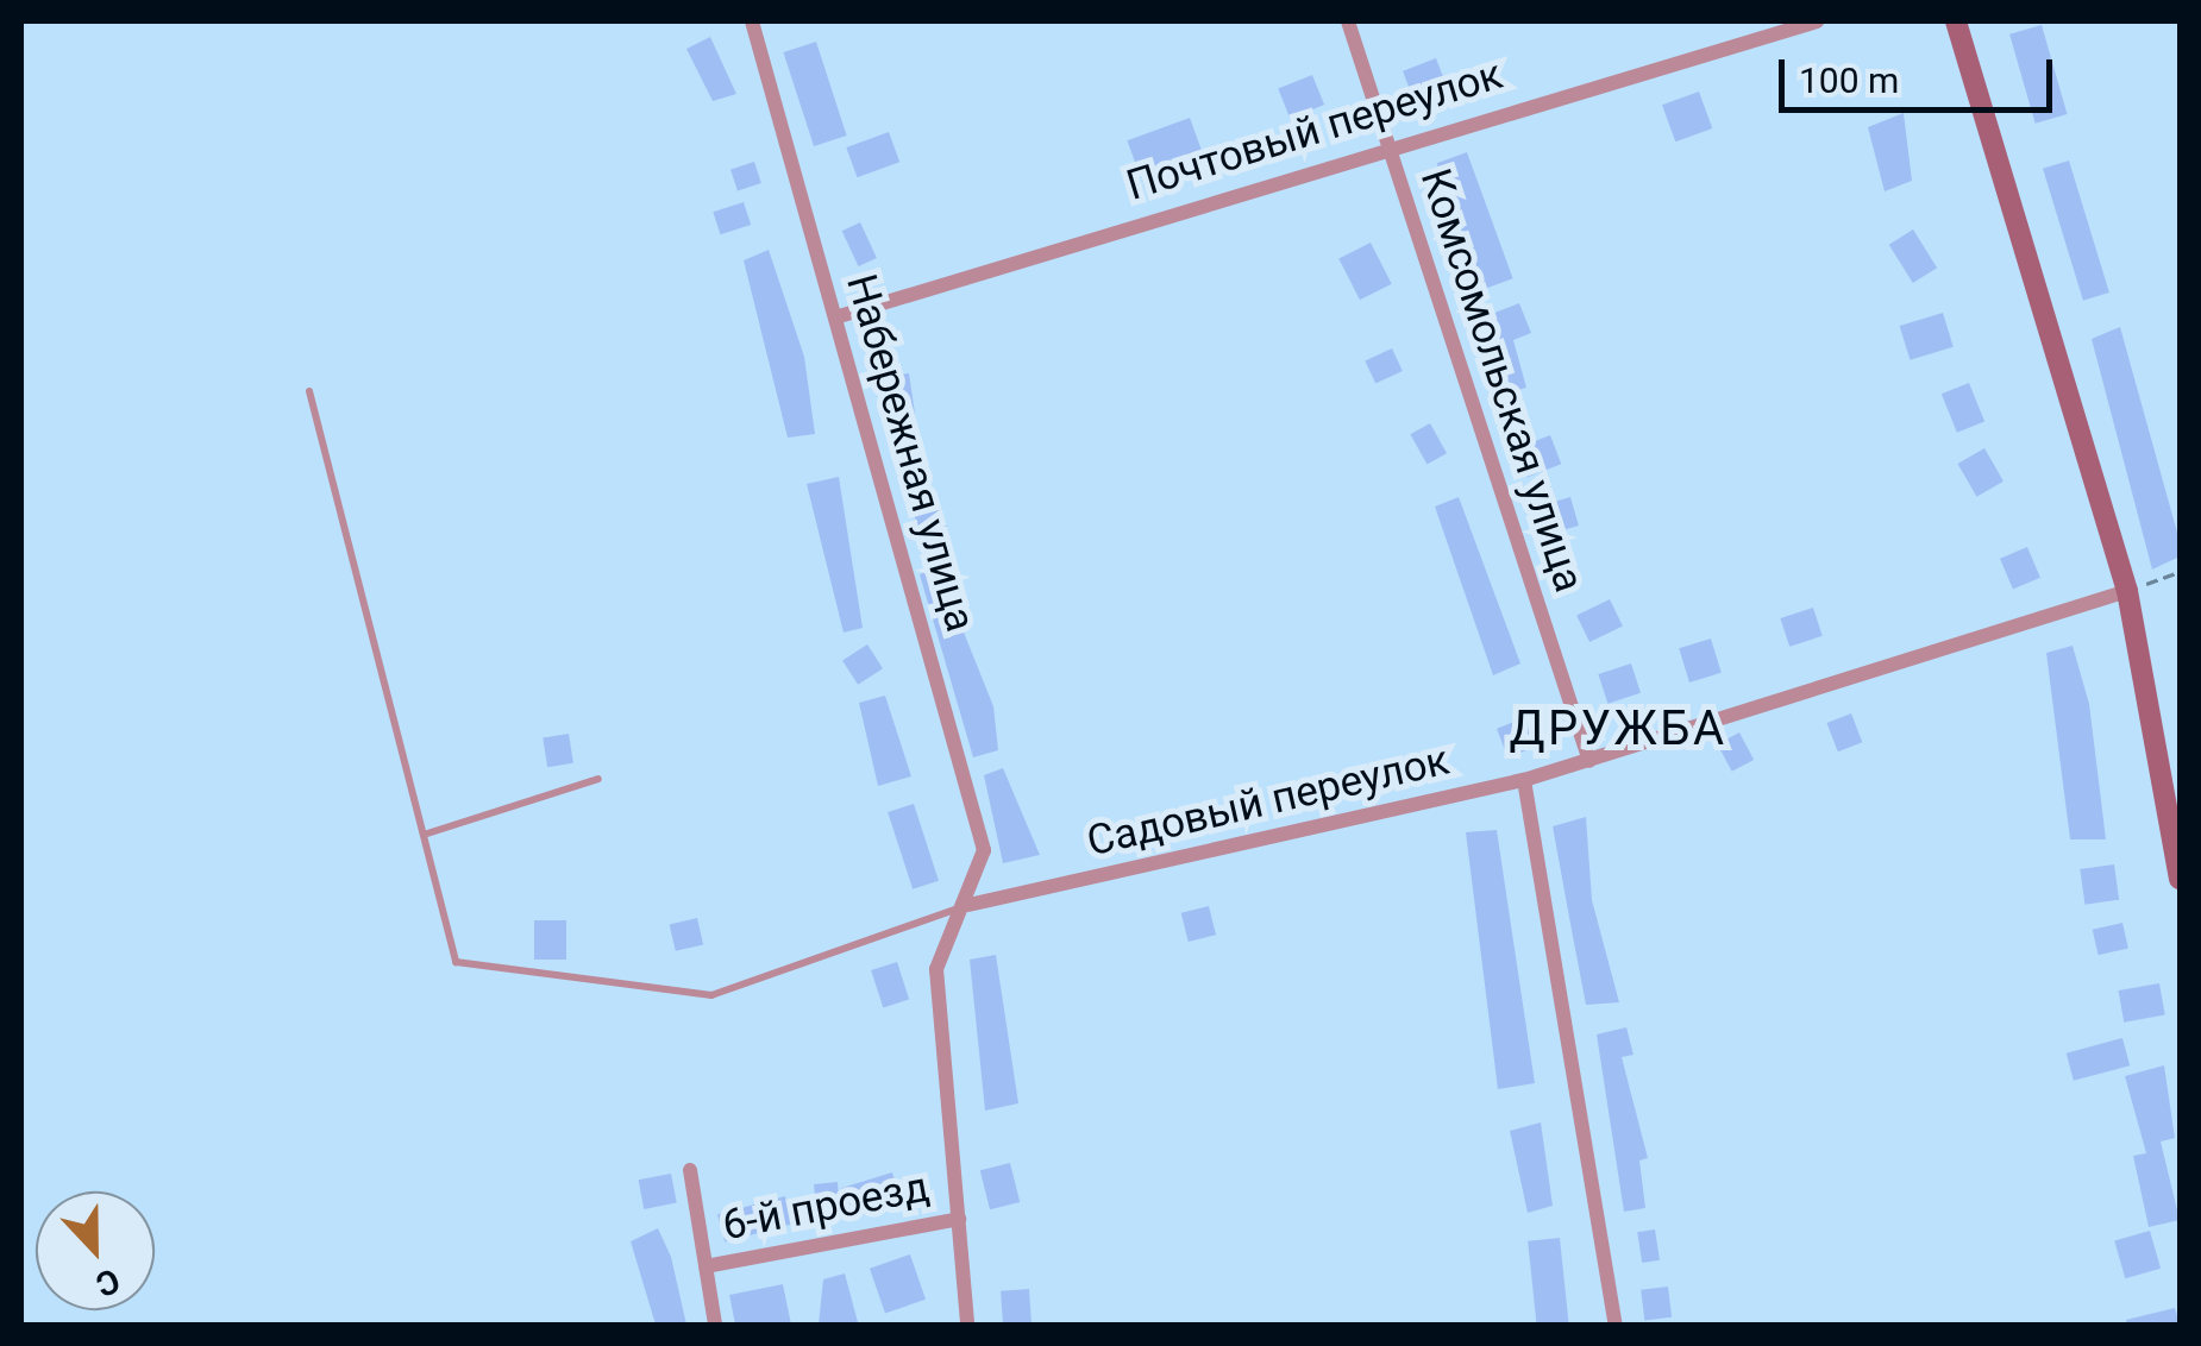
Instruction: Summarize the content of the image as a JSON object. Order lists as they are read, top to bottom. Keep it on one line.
{"streets":{"street":["Почтовый переулок","Комсомольская улица","Набережная улица","Садовый переулок","6-й проезд"]},"crossings":[["Почтовый переулок","Комсомольская улица"],["Почтовый переулок","Набережная улица"],["Комсомольская улица","Садовый переулок"],["Набережная улица","Садовый переулок"],["Набережная улица","6-й проезд"]],"districts":["ДРУЖБА"],"scale_bar":"100 m","north":"bottom"}
